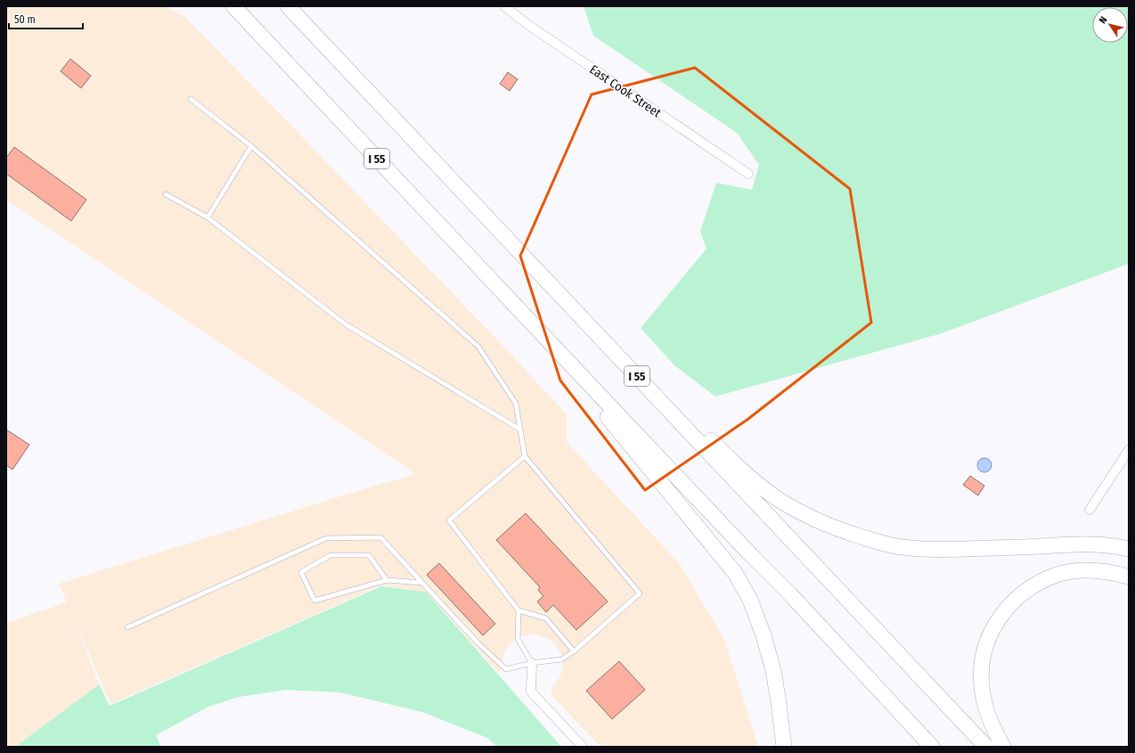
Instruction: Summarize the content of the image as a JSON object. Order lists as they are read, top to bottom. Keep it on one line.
{"streets":{"highway":["I 55"],"street":["East Cook Street"]},"scale_bar":"50 m","north":"top left"}
